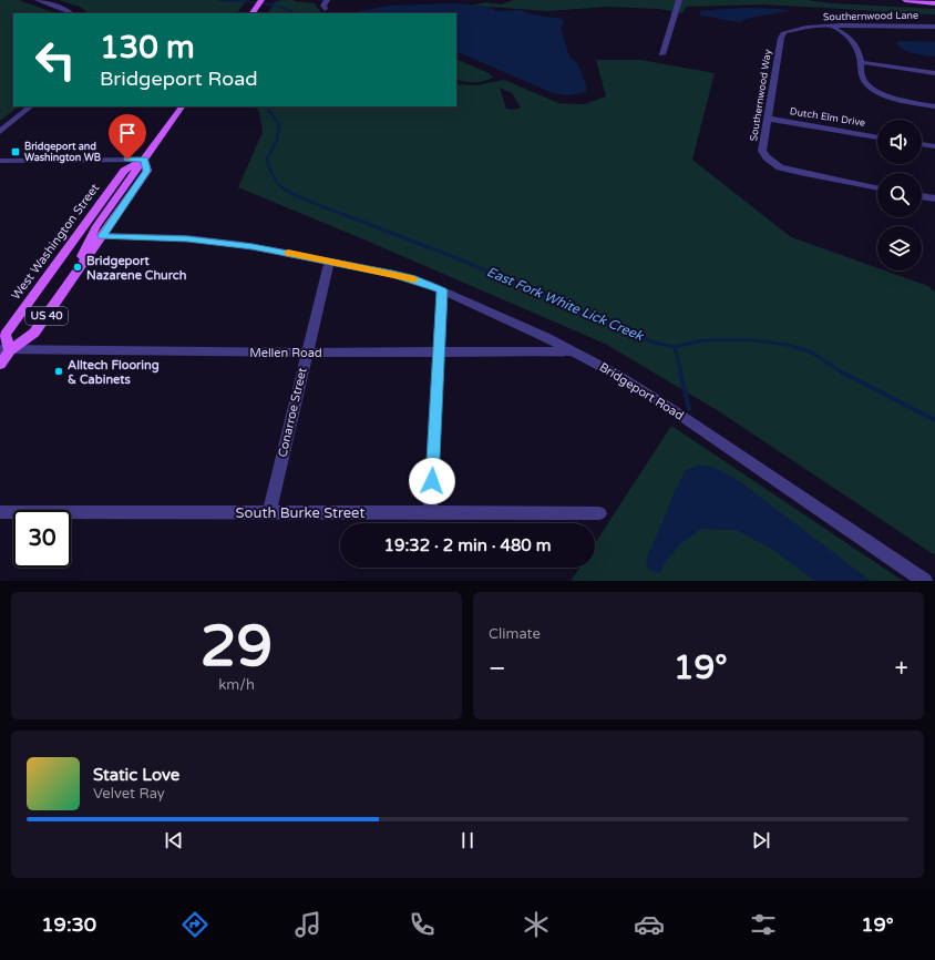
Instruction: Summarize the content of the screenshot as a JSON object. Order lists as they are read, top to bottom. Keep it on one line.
{"streets":{"main road":["West Washington Street","US 40"],"street":["Southernwood Lane","Southernwood Way","Dutch Elm Drive","Mellen Road","Bridgeport Road","Conarroe Street","South Burke Street"]},"crossings":[["Southernwood Lane","Southernwood Way"],["Southernwood Way","Dutch Elm Drive"],["West Washington Street","Mellen Road"],["West Washington Street","Bridgeport Road"],["Mellen Road","Bridgeport Road"],["Mellen Road","Conarroe Street"],["Bridgeport Road","Conarroe Street"],["Conarroe Street","South Burke Street"]],"water":["East Fork White Lick Creek"],"places":{"transit":["Bridgeport and Washington WB"],"other":["Bridgeport Nazarene Church","Alltech Flooring & Cabinets"]},"page":{"turn":["130 m","Bridgeport Road"],"limit":"30","trip":"19:32 · 2 min · 480 m","tile":[["29","km/h"],"Climate"],"heat":["−","19°","+"],"song":["Static Love","Velvet Ray"],"tabs":["19:30","19°"]}}
